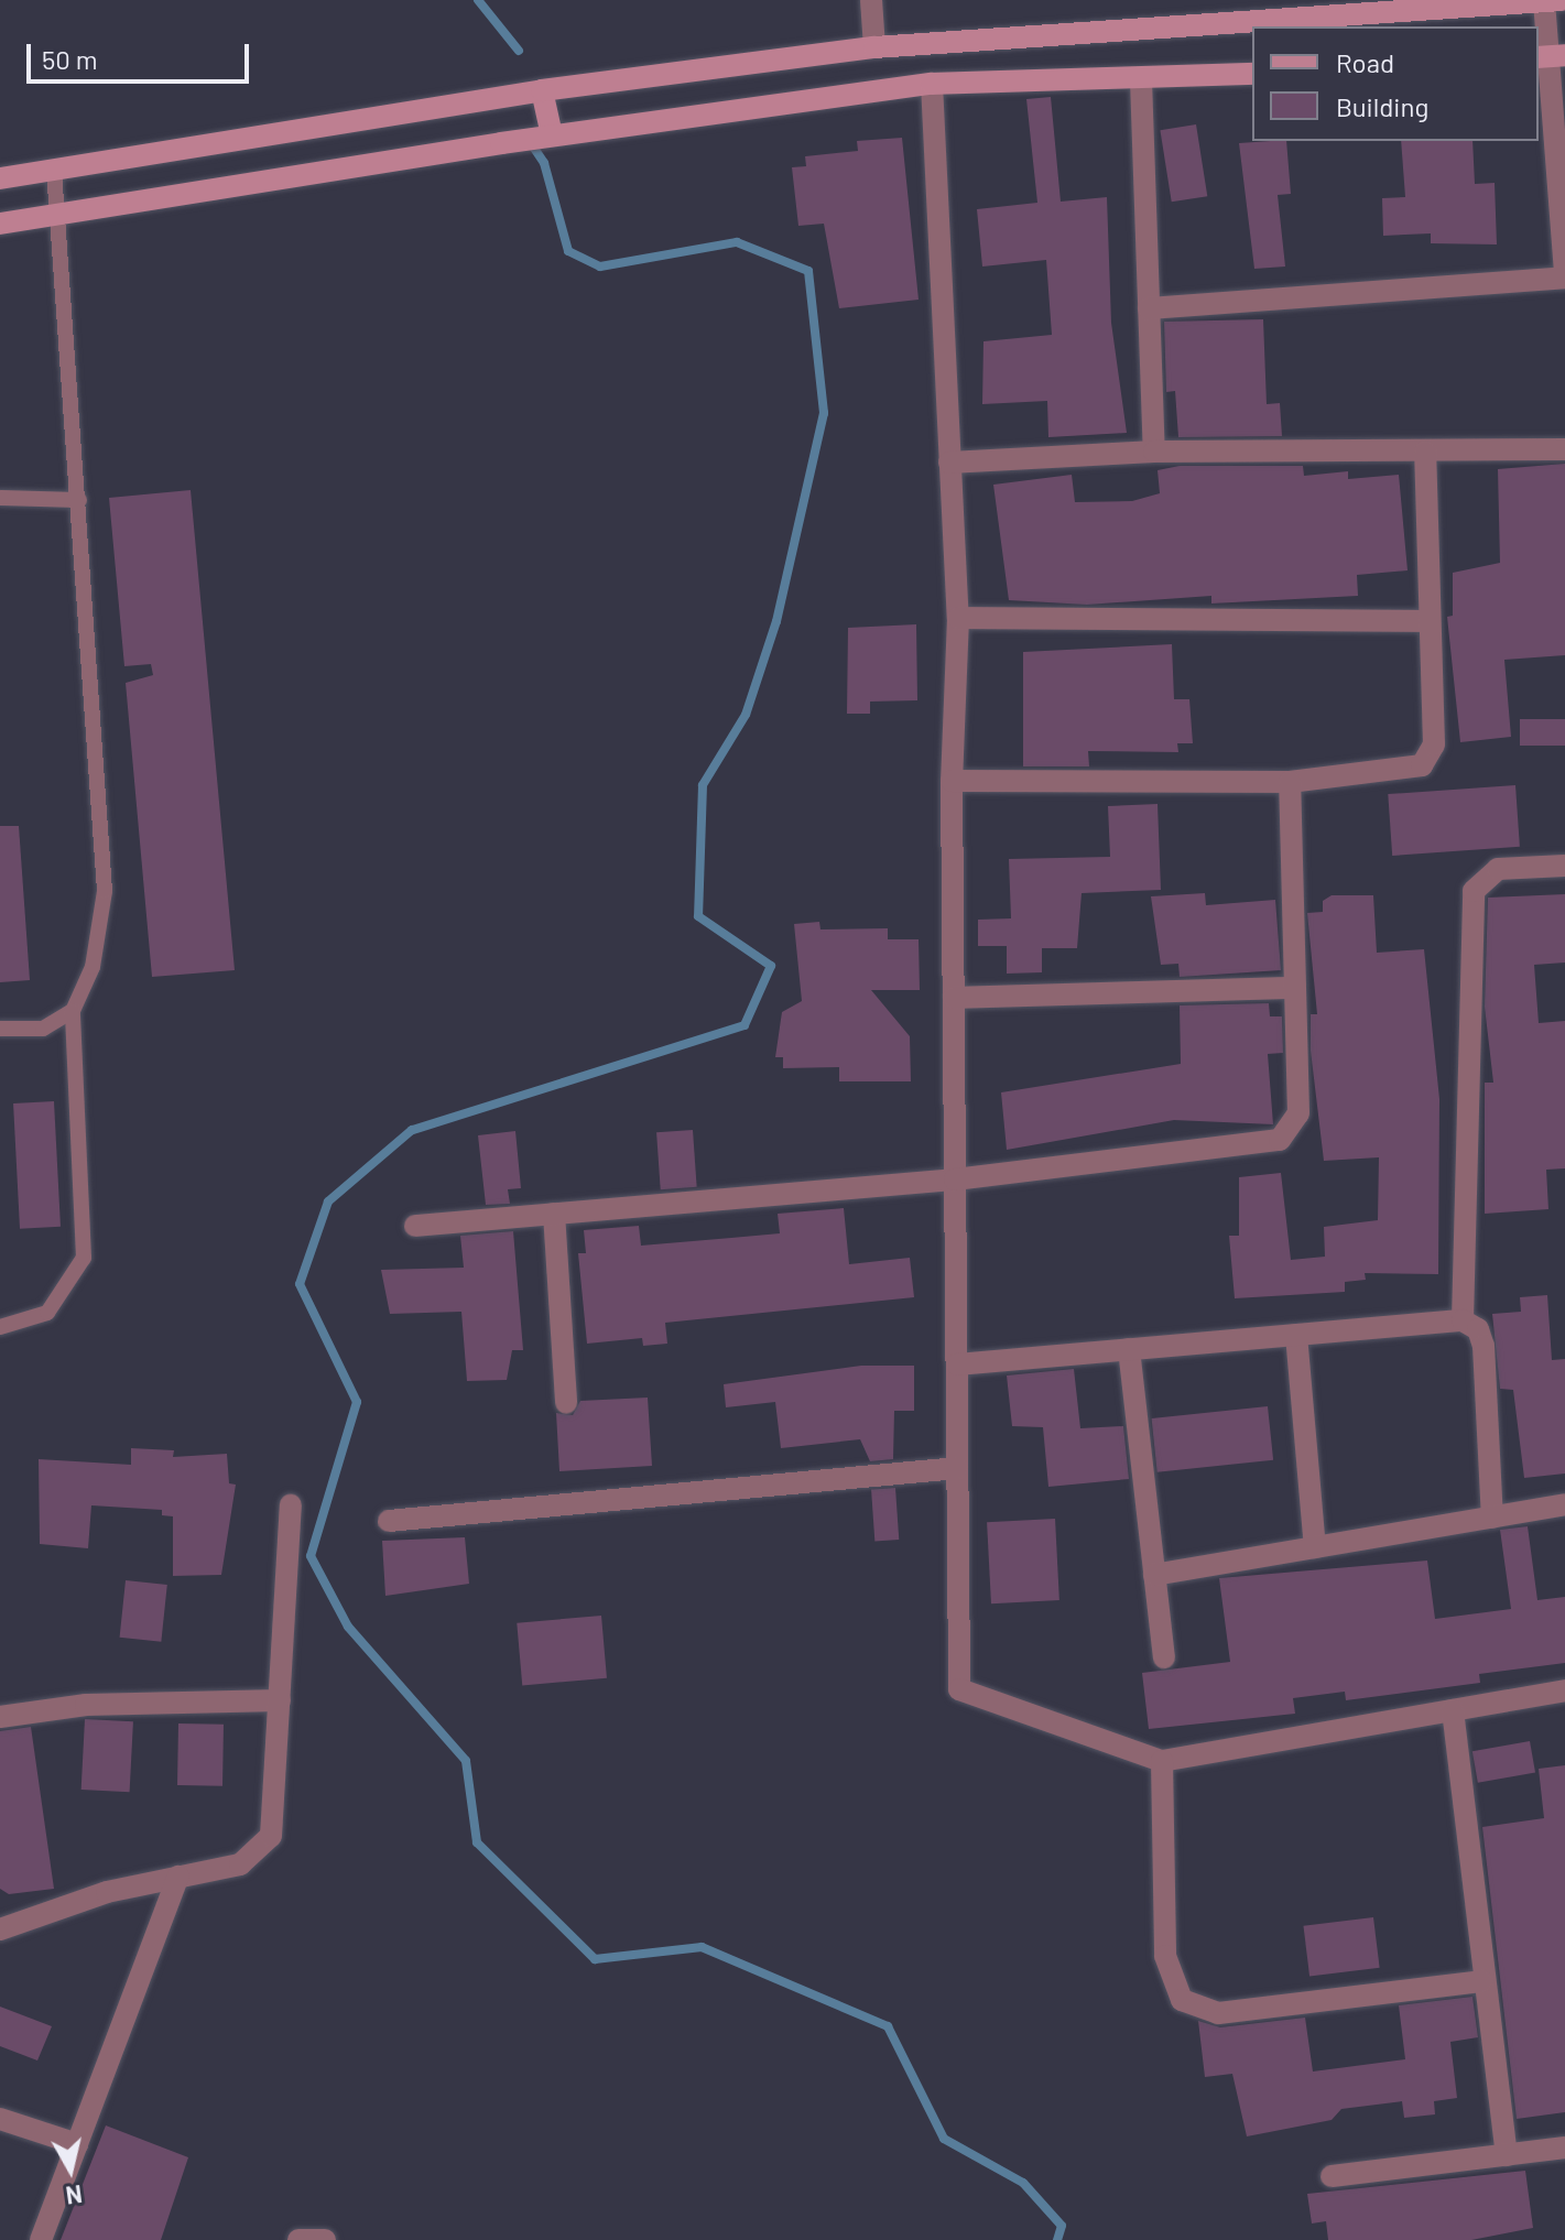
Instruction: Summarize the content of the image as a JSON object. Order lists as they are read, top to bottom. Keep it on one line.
{"legend":["Road","Building"],"scale_bar":"50 m","north":"bottom"}
